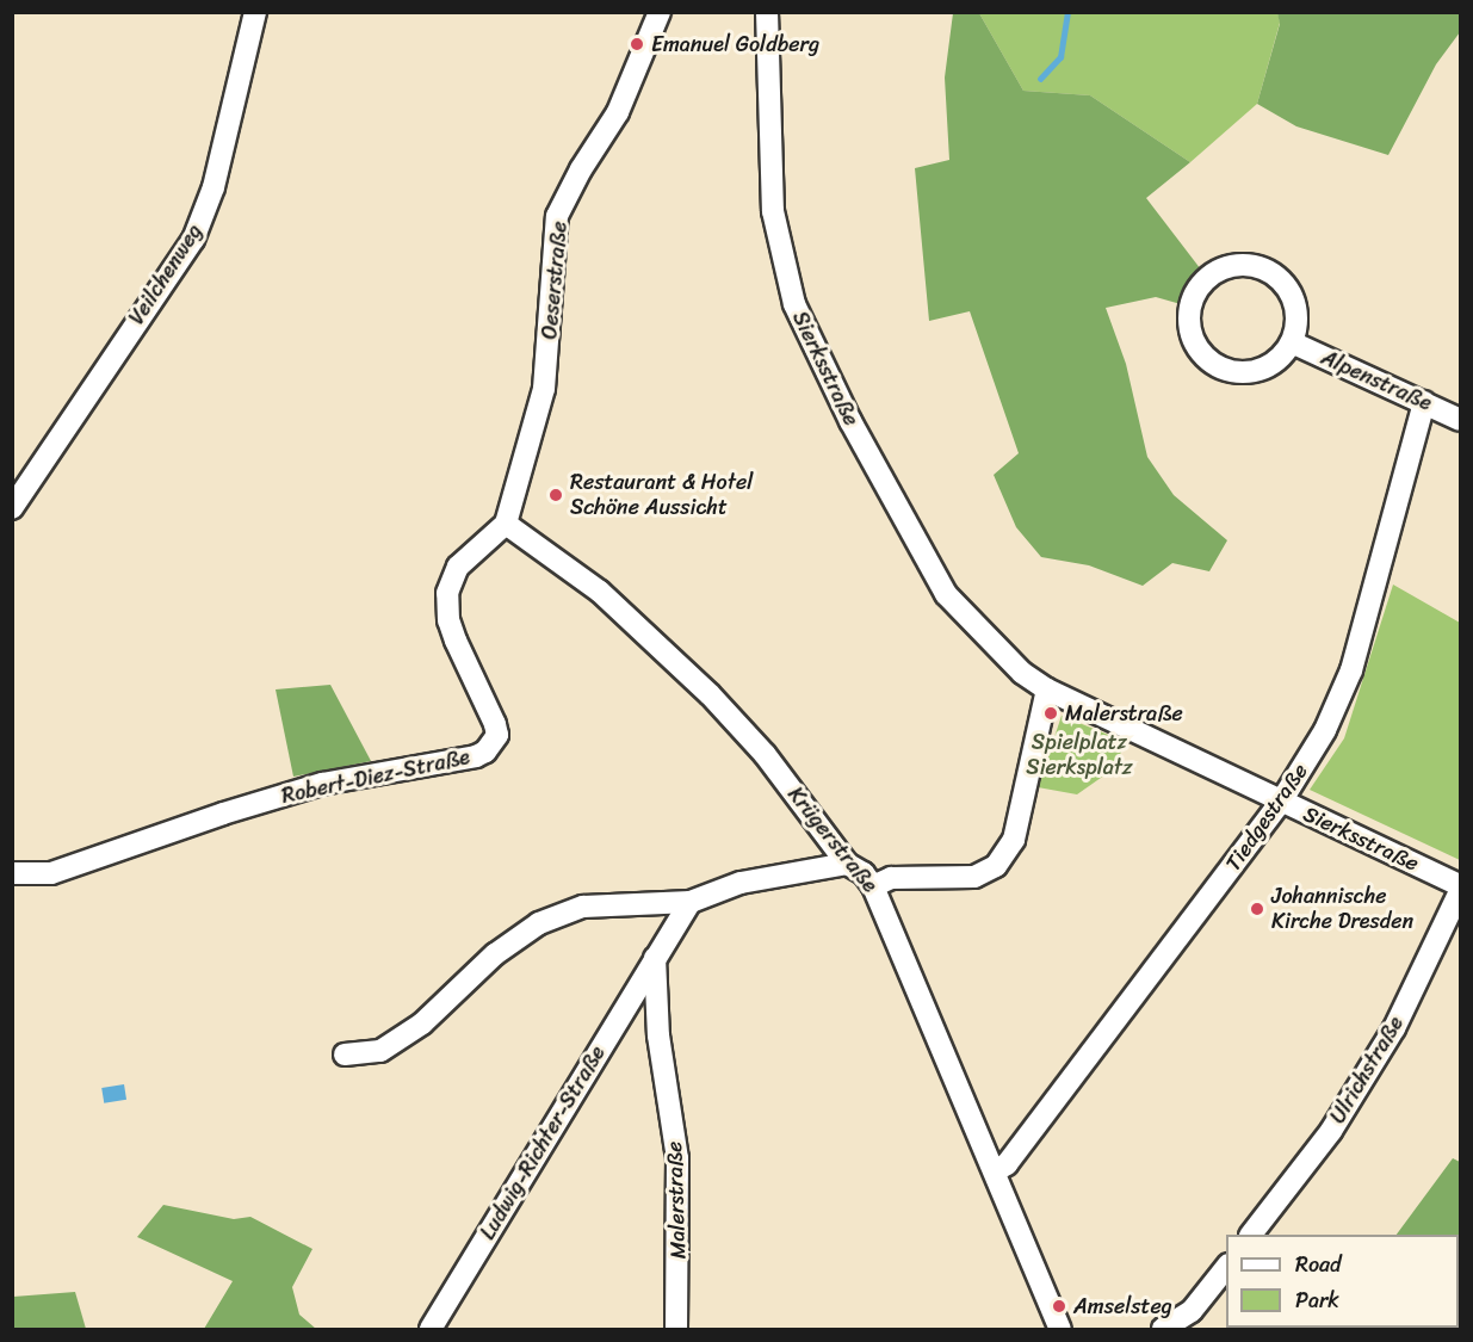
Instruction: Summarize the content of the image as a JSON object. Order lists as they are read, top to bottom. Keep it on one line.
{"streets":{"street":["Veilchenweg","Oeserstraße","Sierksstraße","Alpenstraße","Robert-Diez-Straße","Tiedgestraße","Krügerstraße","Ulrichstraße","Ludwig-Richter-Straße","Malerstraße"]},"crossings":[["Oeserstraße","Robert-Diez-Straße"],["Oeserstraße","Krügerstraße"],["Sierksstraße","Tiedgestraße"],["Alpenstraße","Tiedgestraße"],["Robert-Diez-Straße","Krügerstraße"],["Tiedgestraße","Krügerstraße"],["Ludwig-Richter-Straße","Malerstraße"]],"parks":["Spielplatz Sierksplatz"],"places":["Emanuel Goldberg","Restaurant & Hotel Schöne Aussicht","Malerstraße","Johannische Kirche Dresden","Amselsteg"],"legend":["Road","Park"]}
